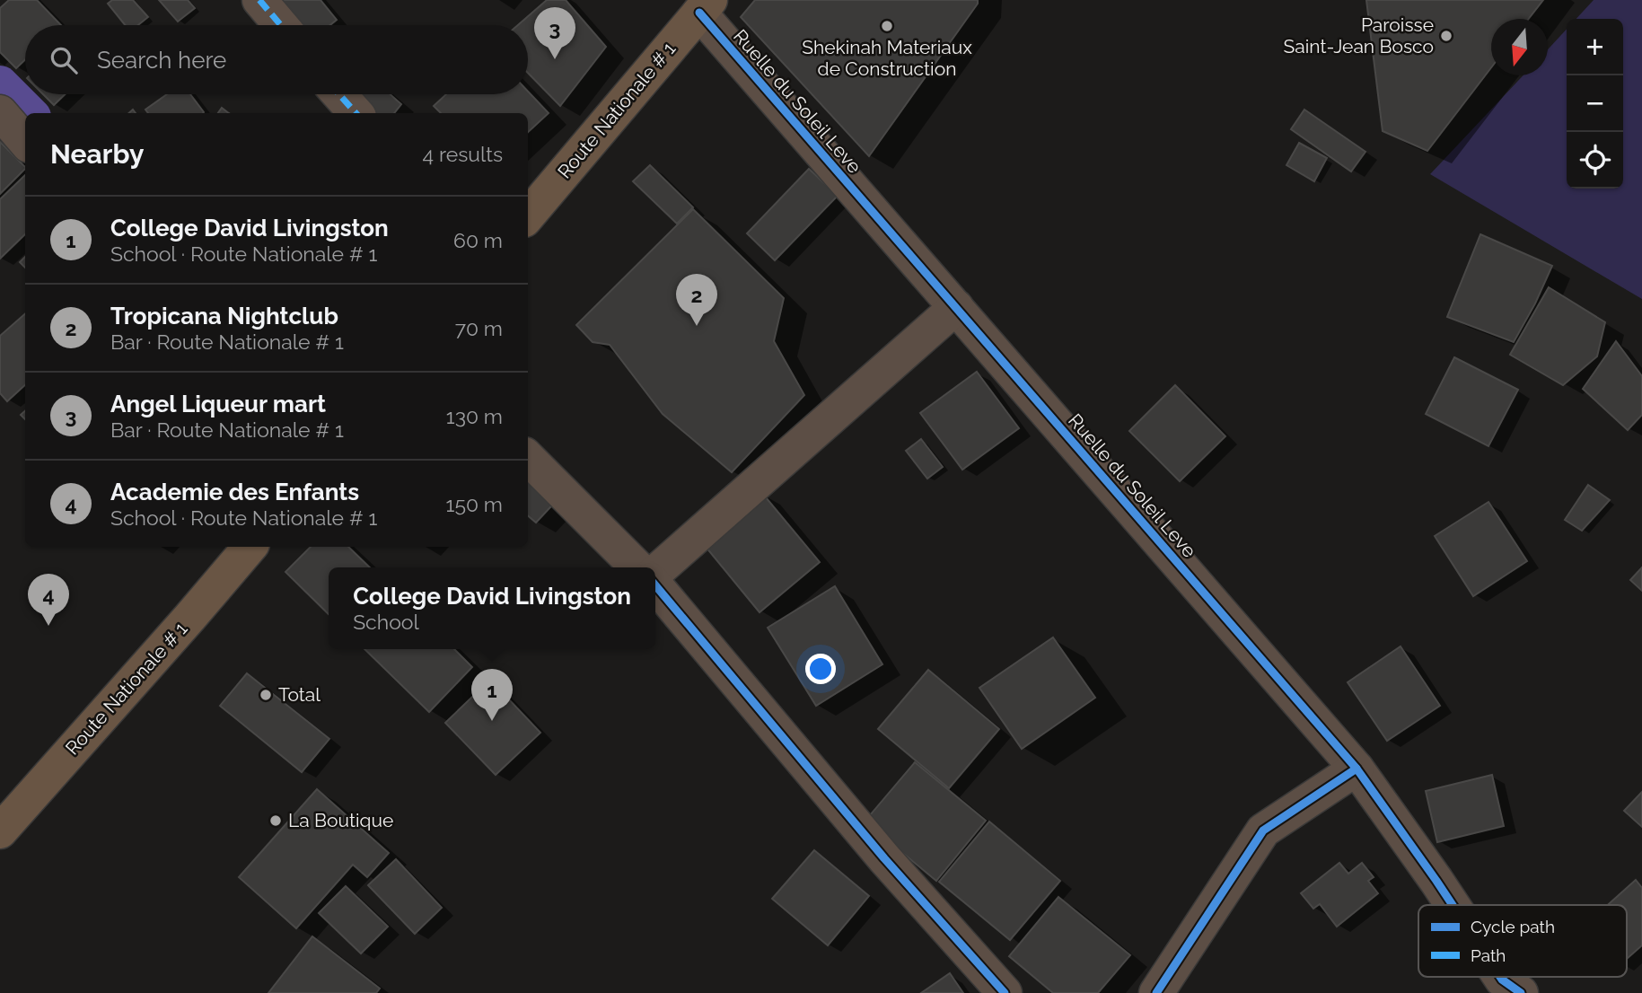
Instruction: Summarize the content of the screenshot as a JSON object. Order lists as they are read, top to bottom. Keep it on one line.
{"streets":{"main road":["Route Nationale # 1"],"street":["Ruelle du Soleil Leve"]},"crossings":[["Ruelle du Soleil Leve","Route Nationale # 1"]],"places":["Shekinah Materiaux de Construction","Paroisse Saint-Jean Bosco","Total","La Boutique"],"legend":["Cycle path","Path"],"north":"bottom","page":{"pins":["3","2","4","1"],"map_buttons":["+","−"],"search":"Search here","heading":["Nearby","4 results"],"list":[{"mark":"1","name":"College David Livingston","note":"School · Route Nationale # 1","value":"60 m"},{"mark":"2","name":"Tropicana Nightclub","note":"Bar · Route Nationale # 1","value":"70 m"},{"mark":"3","name":"Angel Liqueur mart","note":"Bar · Route Nationale # 1","value":"130 m"},{"mark":"4","name":"Academie des Enfants","note":"School · Route Nationale # 1","value":"150 m"}],"popup":["College David Livingston","School"]}}
